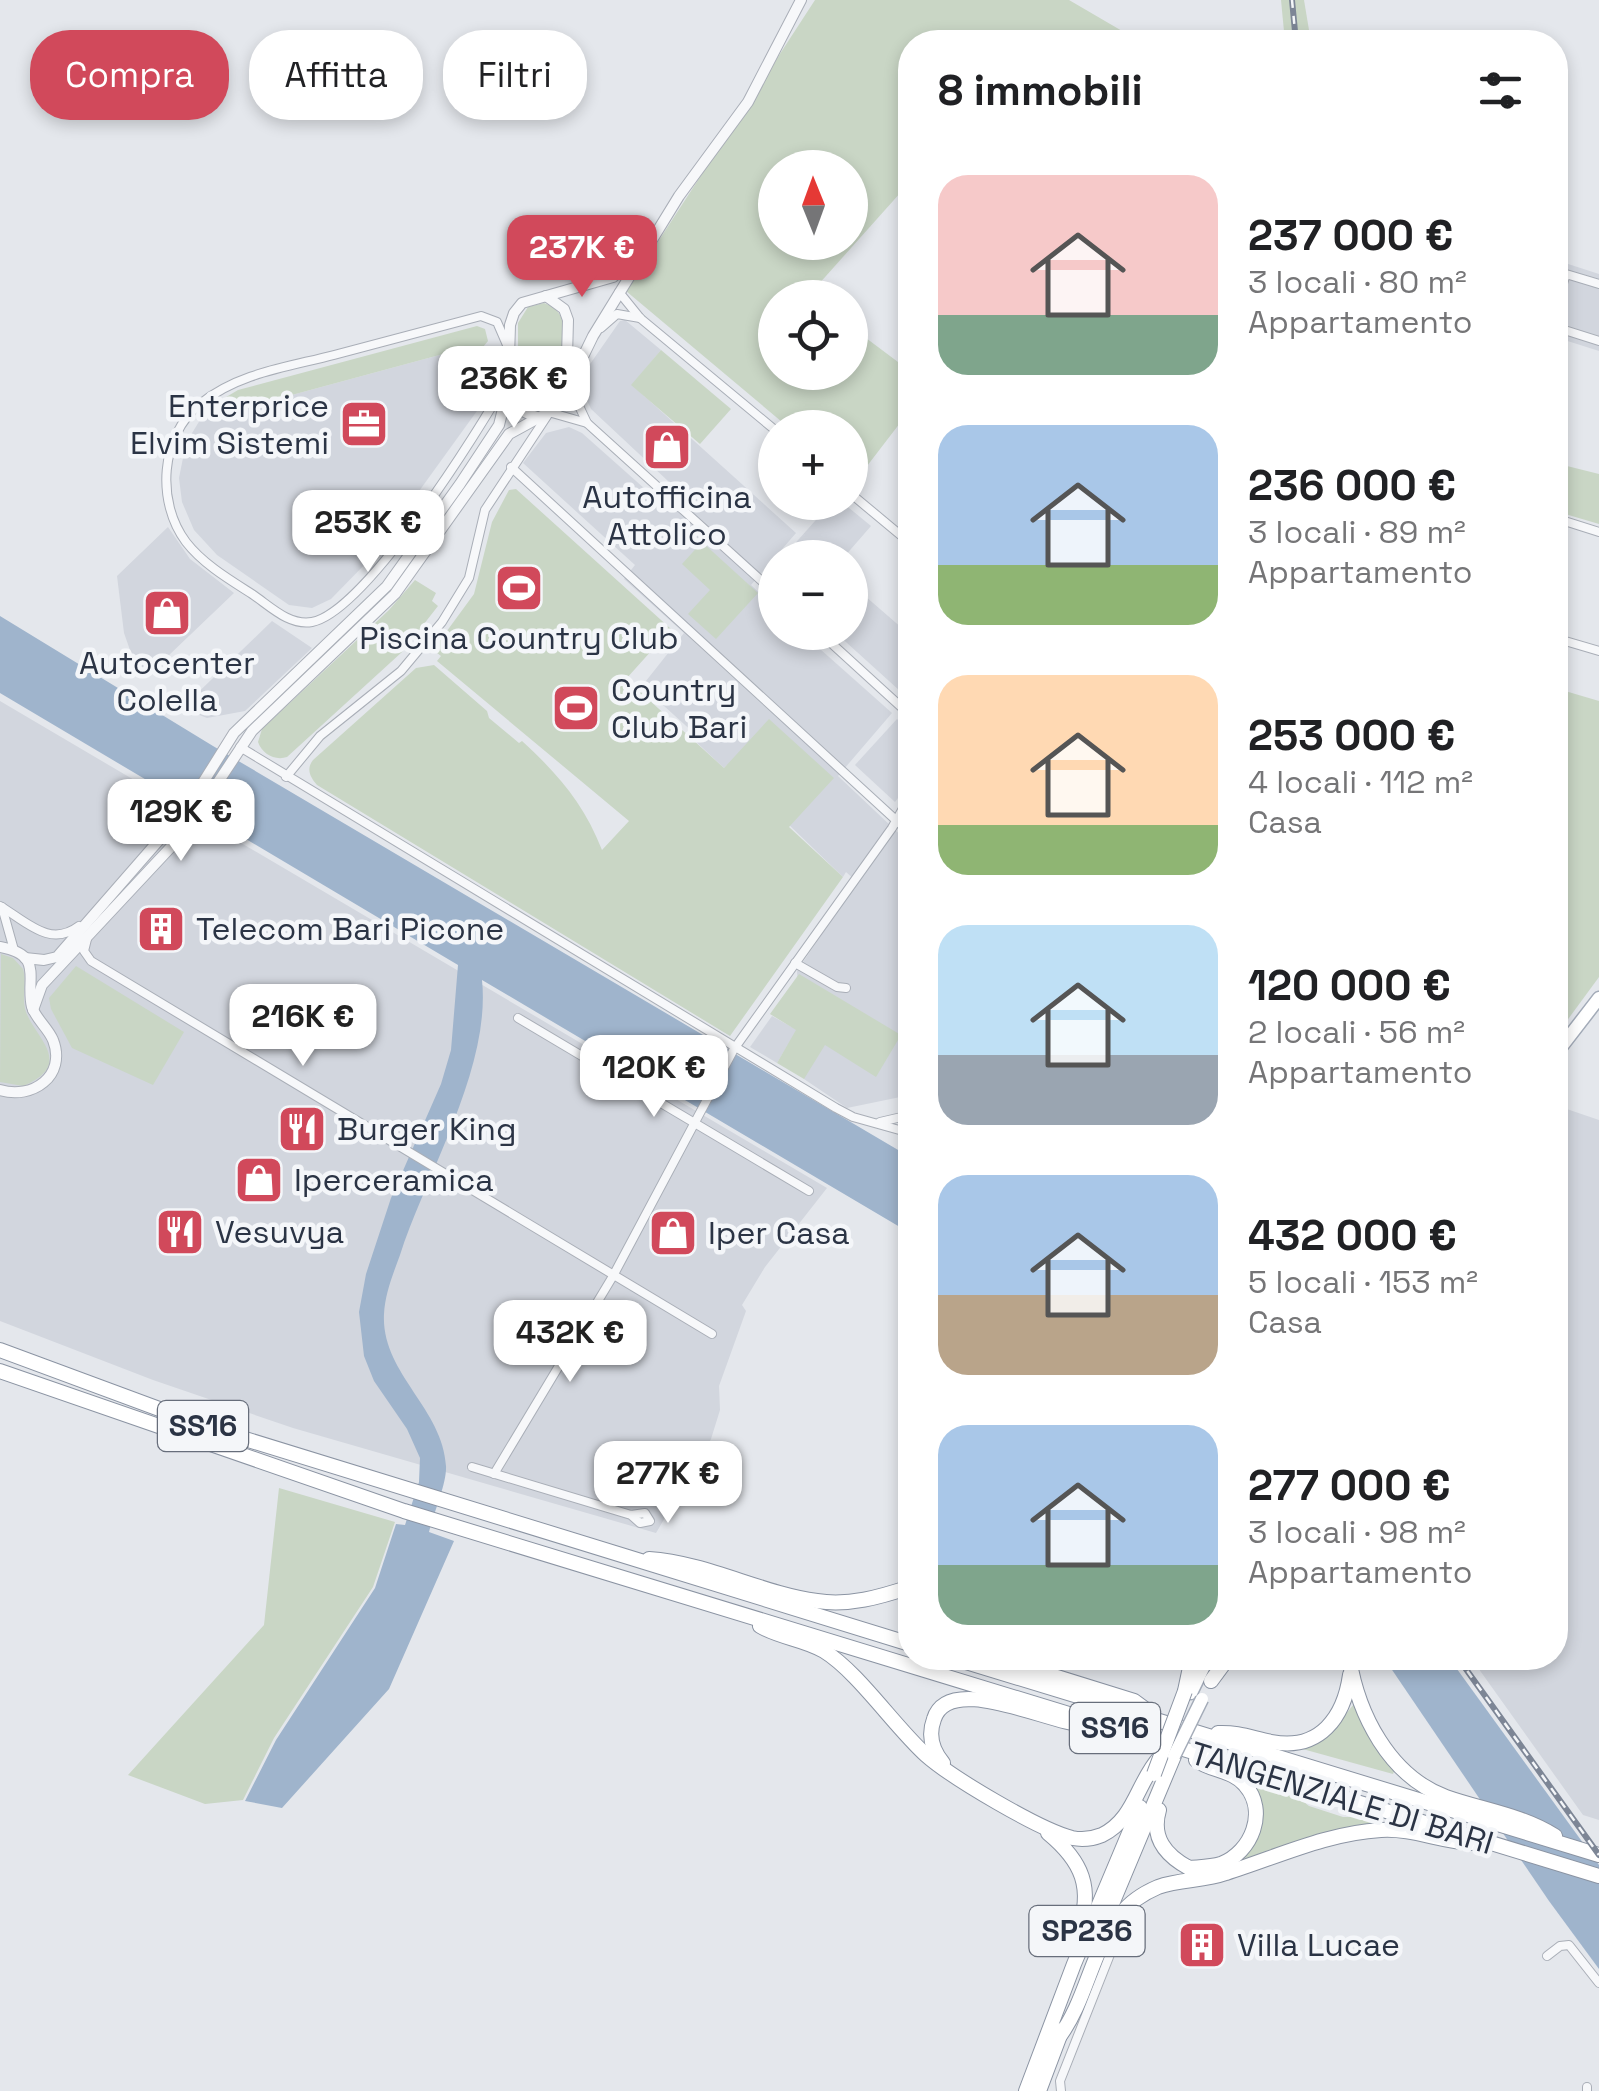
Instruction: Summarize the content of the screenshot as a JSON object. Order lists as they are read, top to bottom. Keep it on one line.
{"streets":{"highway":["SS16","TANGENZIALE DI BARI","SP236"]},"crossings":[["TANGENZIALE DI BARI","SP236"]],"places":{"office":["Enterprice Elvim Sistemi"],"shop":["Autofficina Attolico","Autocenter Colella","Iperceramica","Iper Casa"],"sports":["Piscina Country Club","Country Club Bari"],"building":["Telecom Bari Picone","Villa Lucae"],"restaurant":["Burger King","Vesuvya"]},"north":"top","page":{"chip":["Compra","Affitta","Filtri"],"heading":"8 immobili","map_buttons":["+","−"],"list":[{"name":"237 000 €","note":"3 locali · 80 m² · Appartamento"},{"name":"236 000 €","note":"3 locali · 89 m² · Appartamento"},{"name":"253 000 €","note":"4 locali · 112 m² · Casa"},{"name":"120 000 €","note":"2 locali · 56 m² · Appartamento"},{"name":"432 000 €","note":"5 locali · 153 m² · Casa"},{"name":"277 000 €","note":"3 locali · 98 m² · Appartamento"}],"price":["237K €","236K €","253K €","129K €","216K €","120K €","432K €","277K €"]}}
